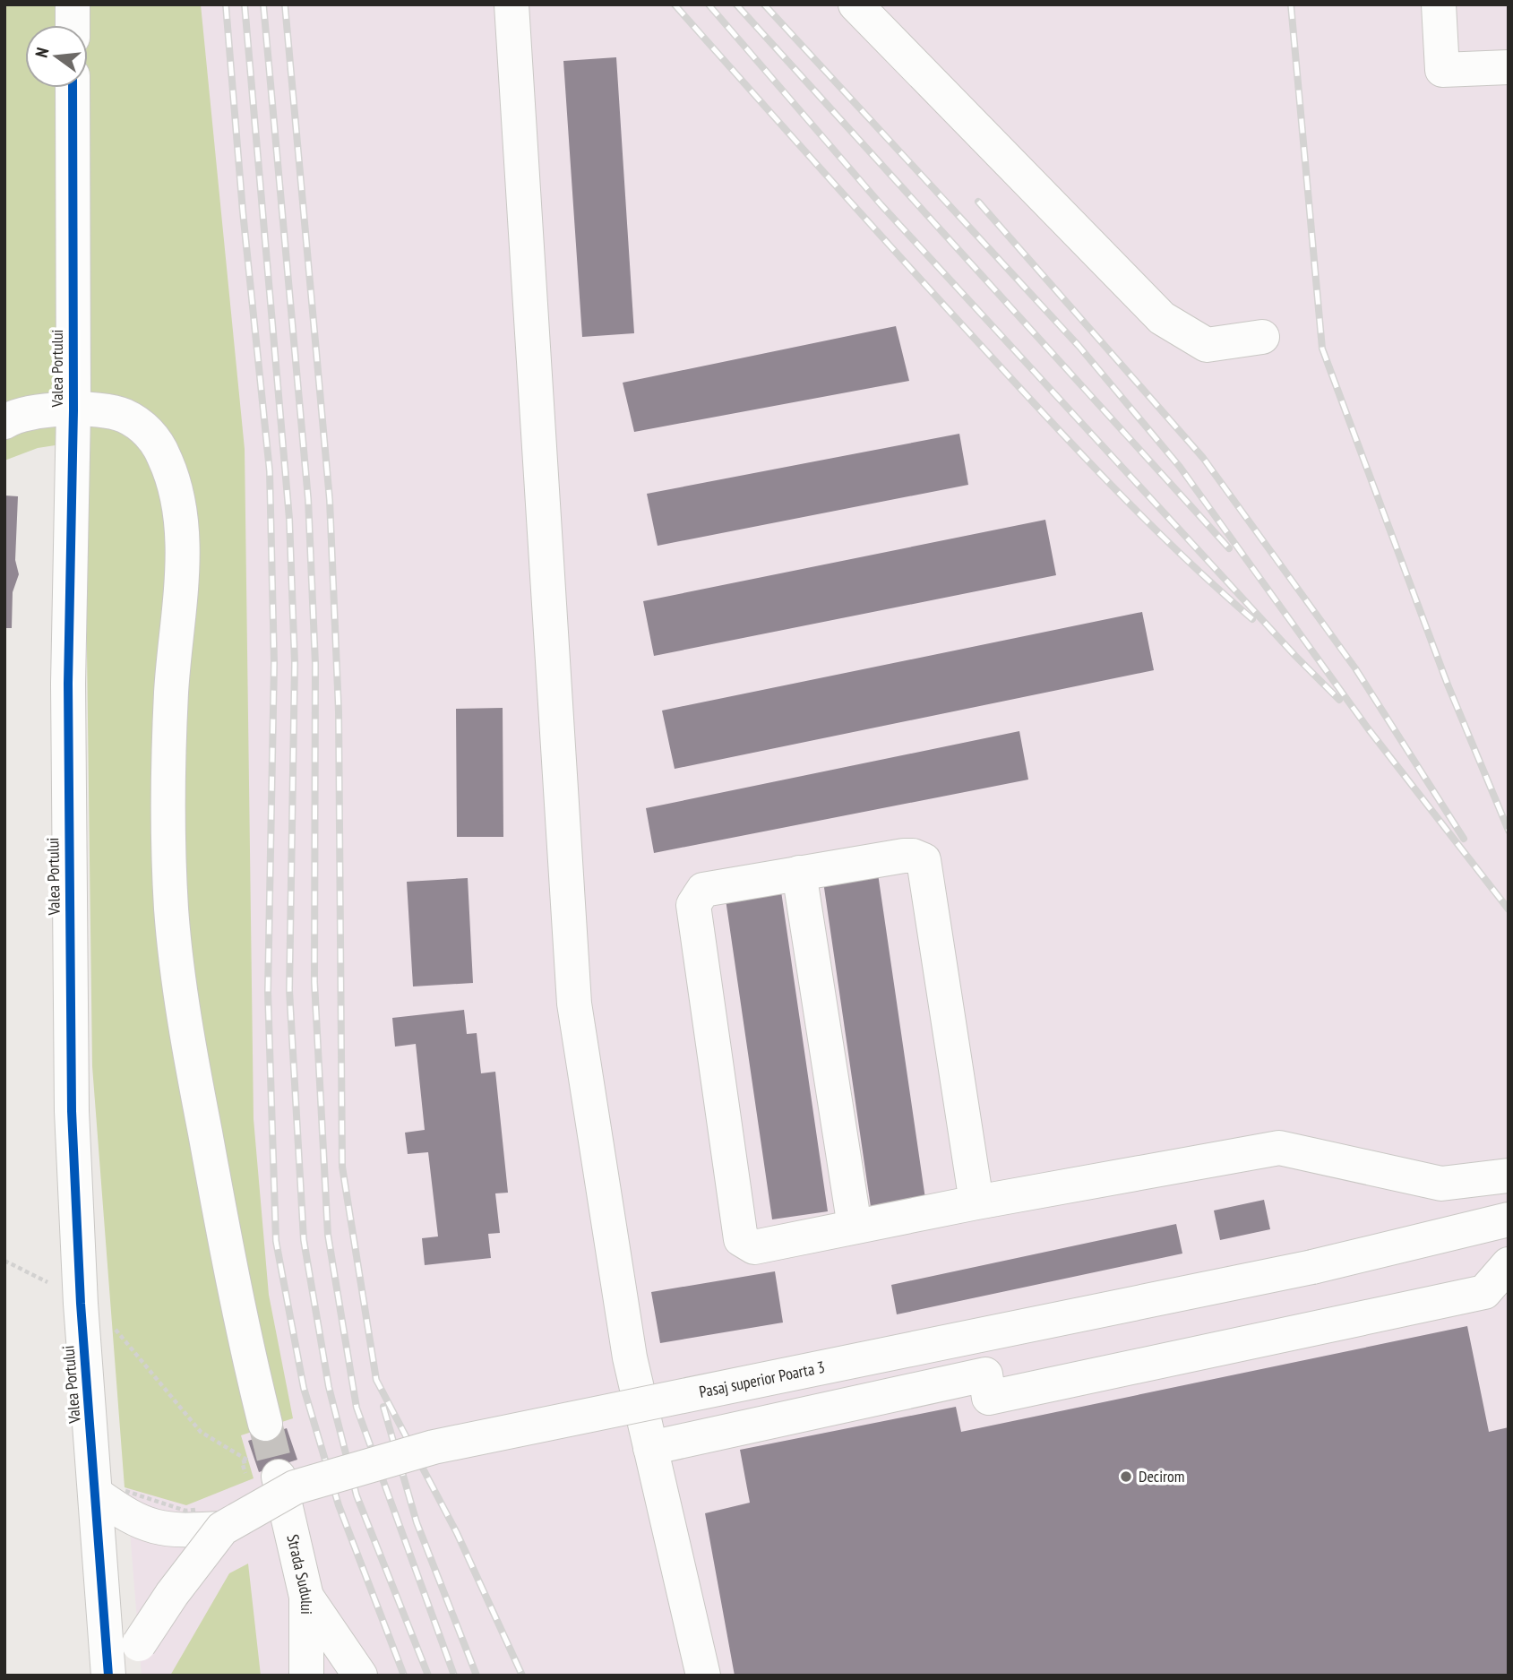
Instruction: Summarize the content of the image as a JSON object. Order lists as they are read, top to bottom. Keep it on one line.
{"streets":{"street":["Valea Portului","Pasaj superior Poarta 3","Strada Sudului"]},"crossings":[["Valea Portului","Pasaj superior Poarta 3"]],"places":["Decirom"],"north":"left"}
